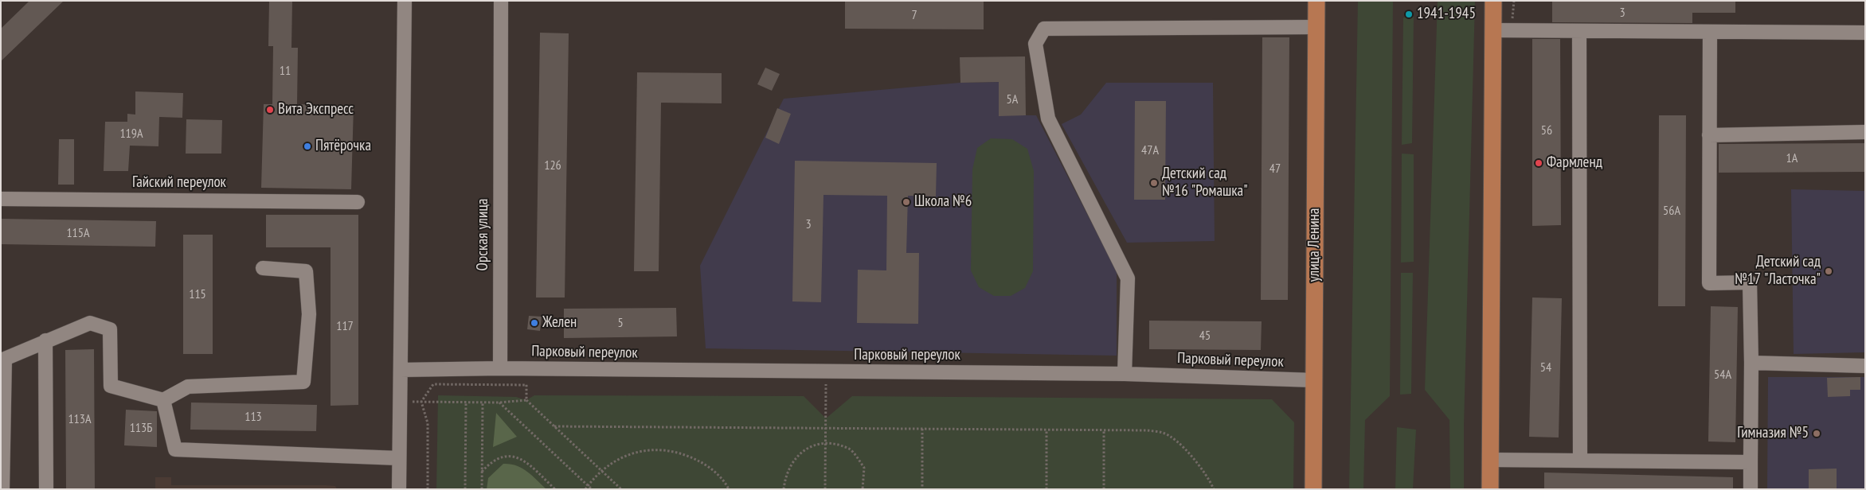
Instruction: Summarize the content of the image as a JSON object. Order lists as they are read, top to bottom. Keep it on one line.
{"streets":{"main road":["улица Ленина"],"street":["Гайский переулок","Орская улица","Парковый переулок"]},"crossings":[["Орская улица","Парковый переулок"],["улица Ленина","Парковый переулок"]],"places":["1941-1945","Вита Экспресс","Пятёрочка","Фармленд","Детский сад №16 \"Ромашка\"","Школа №6","Детский сад №17 \"Ласточка\"","Желен","Гимназия №5"],"house_numbers":["3","7","11","5А","56","119А","47А","1А","126","47","56А","3","115А","115","5","117","45","54","54А","113","113А","113Б"]}
